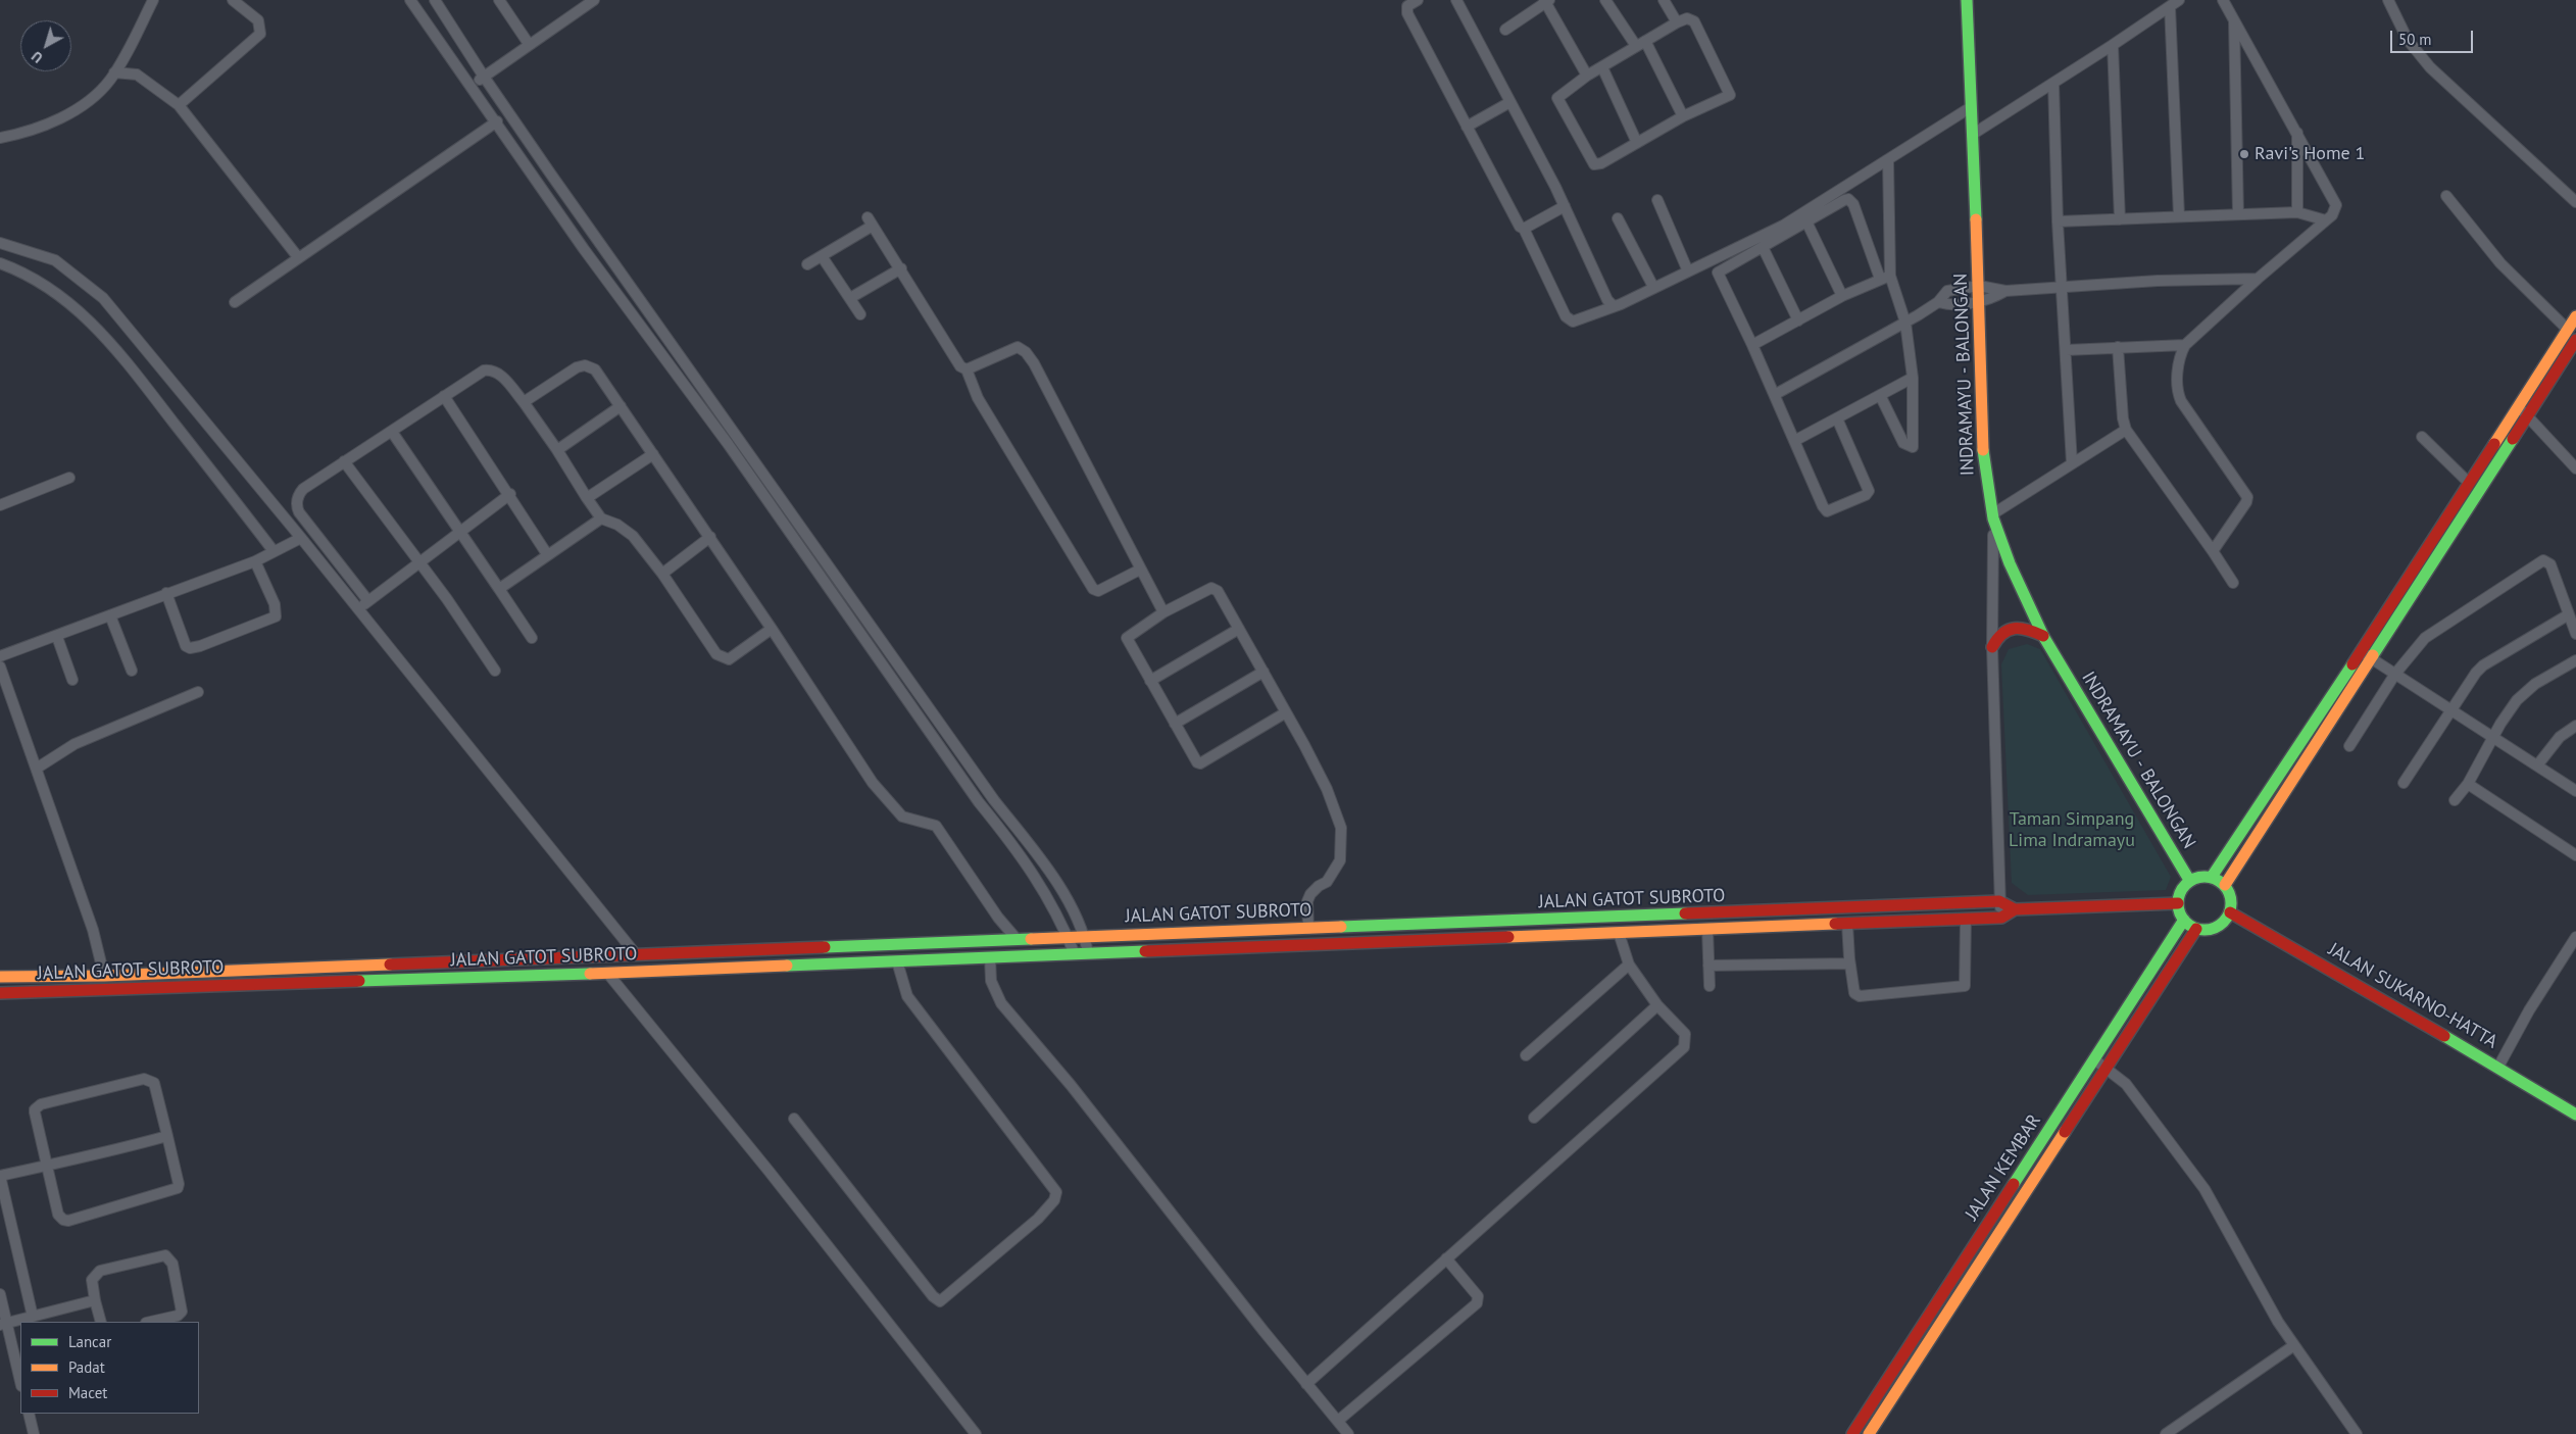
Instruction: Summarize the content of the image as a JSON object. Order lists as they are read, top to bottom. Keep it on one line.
{"streets":{"main road":["INDRAMAYU - BALONGAN","JALAN GATOT SUBROTO","JALAN SUKARNO-HATTA","JALAN KEMBAR"]},"crossings":[["INDRAMAYU - BALONGAN","JALAN SUKARNO-HATTA"],["INDRAMAYU - BALONGAN","JALAN KEMBAR"],["JALAN SUKARNO-HATTA","JALAN KEMBAR"]],"parks":["Taman Simpang Lima Indramayu"],"places":["Ravi's Home 1"],"legend":["Lancar","Padat","Macet"],"scale_bar":"50 m","north":"bottom left"}
